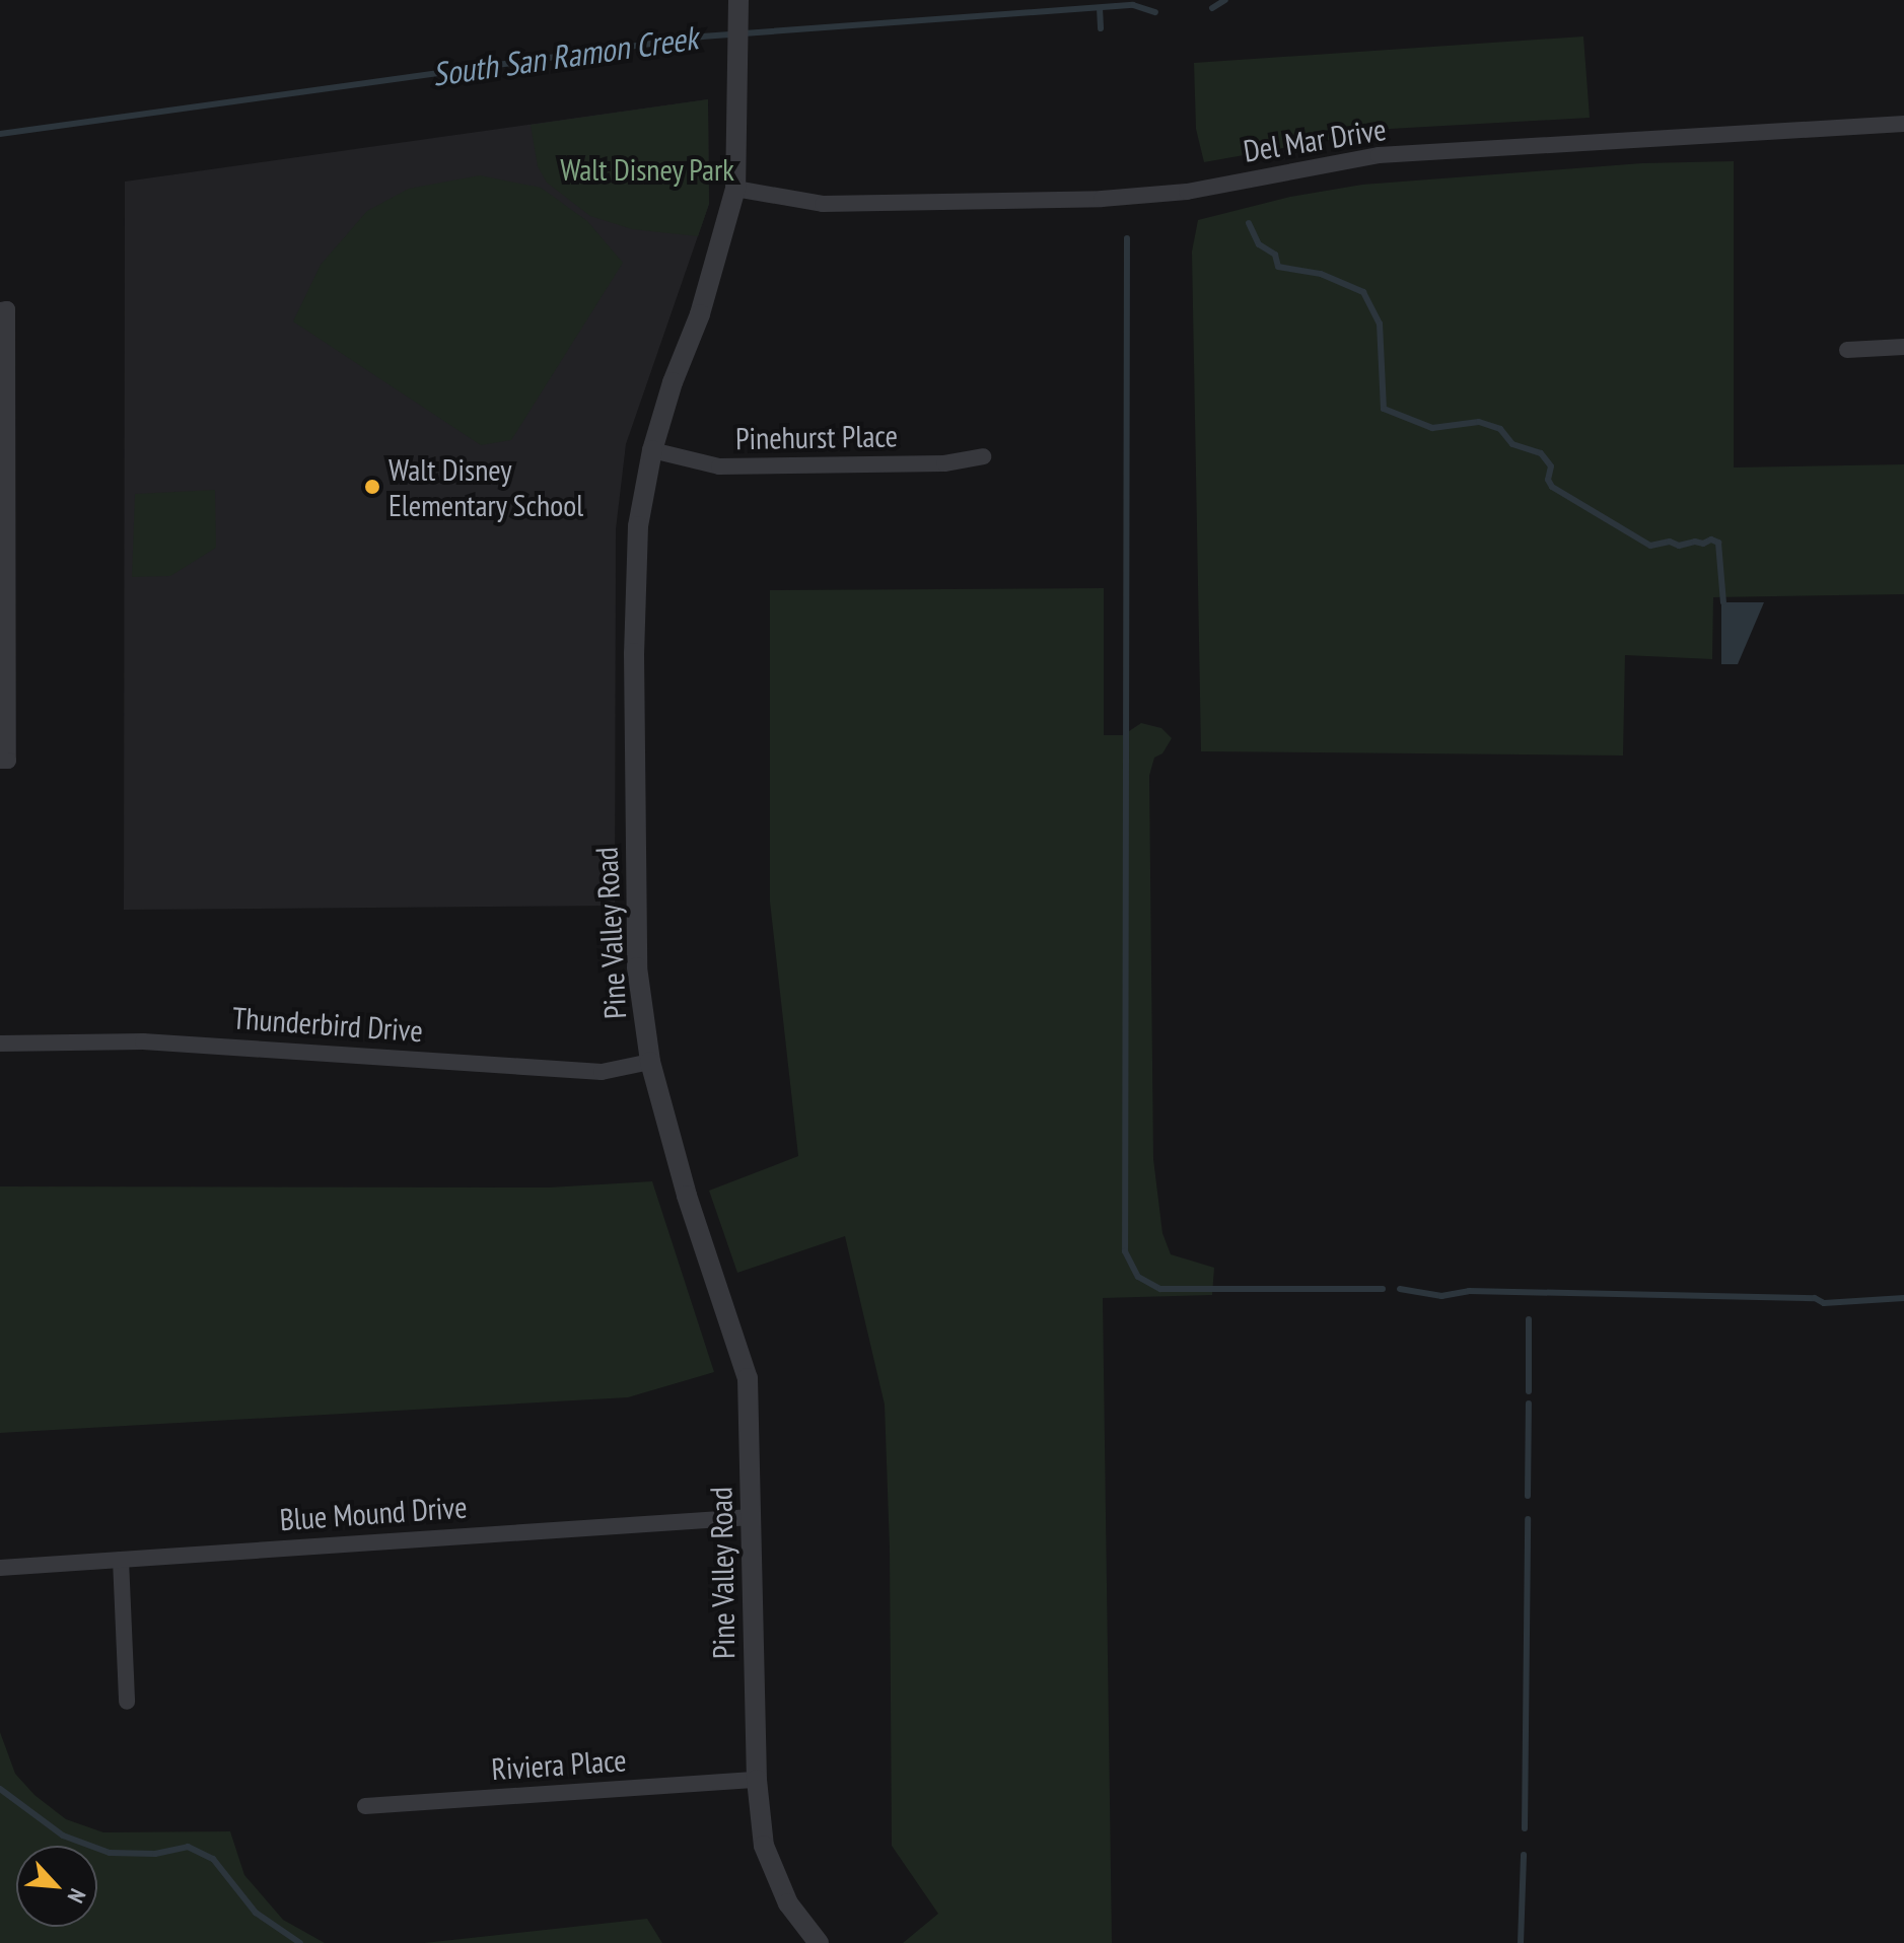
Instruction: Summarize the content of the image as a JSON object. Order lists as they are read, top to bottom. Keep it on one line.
{"streets":{"street":["Del Mar Drive","Pinehurst Place","Pine Valley Road","Thunderbird Drive","Blue Mound Drive","Riviera Place"]},"crossings":[["Del Mar Drive","Pine Valley Road"],["Pinehurst Place","Pine Valley Road"],["Pine Valley Road","Thunderbird Drive"],["Pine Valley Road","Blue Mound Drive"],["Pine Valley Road","Riviera Place"]],"water":["South San Ramon Creek"],"parks":["Walt Disney Park"],"places":["Walt Disney Elementary School"],"north":"bottom right"}
